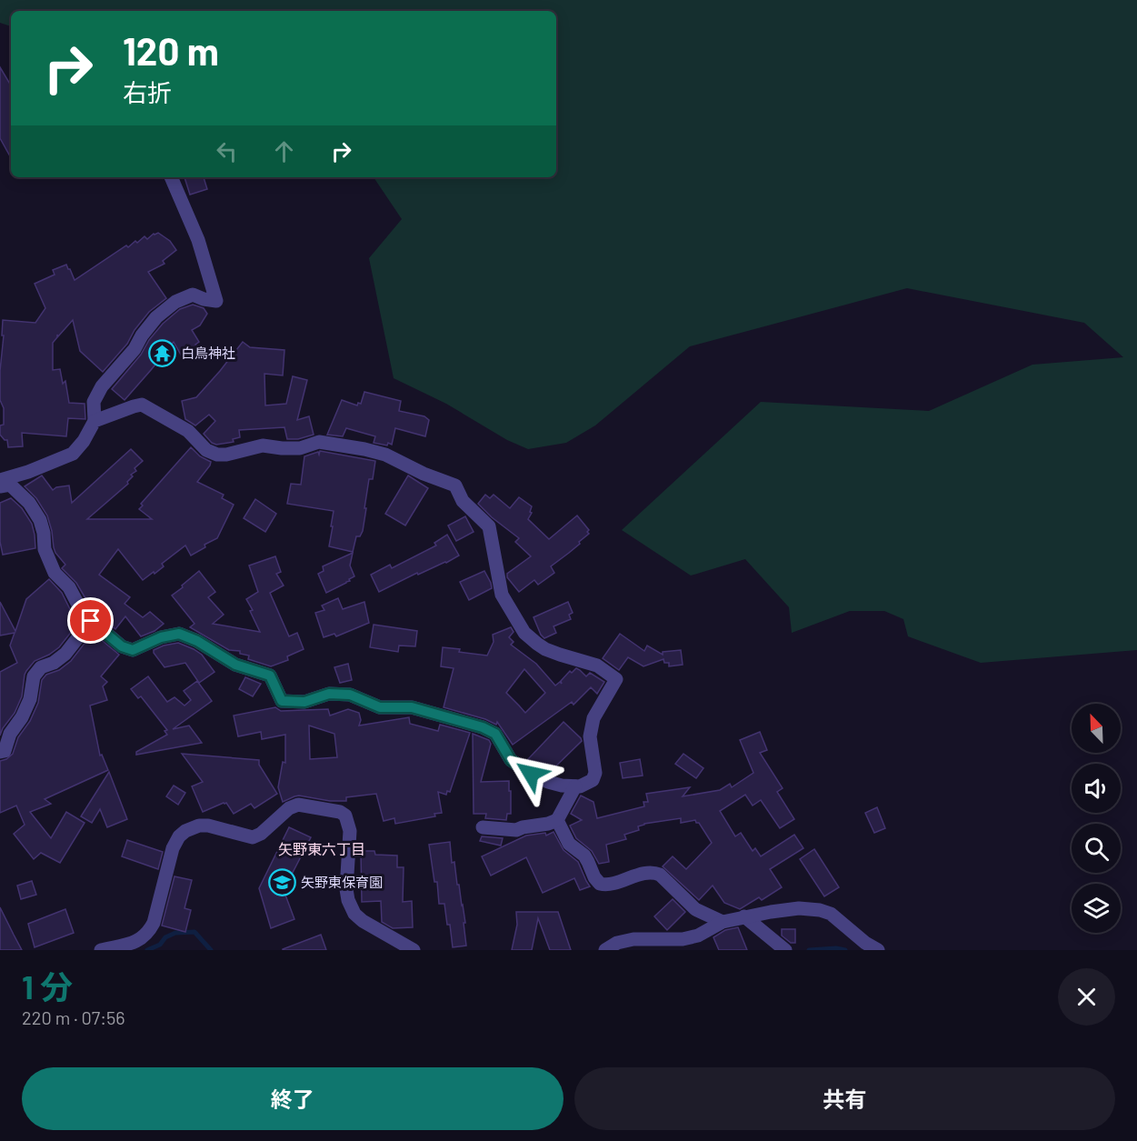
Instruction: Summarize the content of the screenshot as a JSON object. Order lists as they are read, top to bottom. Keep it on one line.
{"districts":["矢野東六丁目"],"places":{"temple":["白鳥神社"],"school or university":["矢野東保育園"]},"north":"top left","page":{"turn":["120 m","右折"],"heading":["1 分","220 m · 07:56"],"buttons":["終了","共有"]}}
